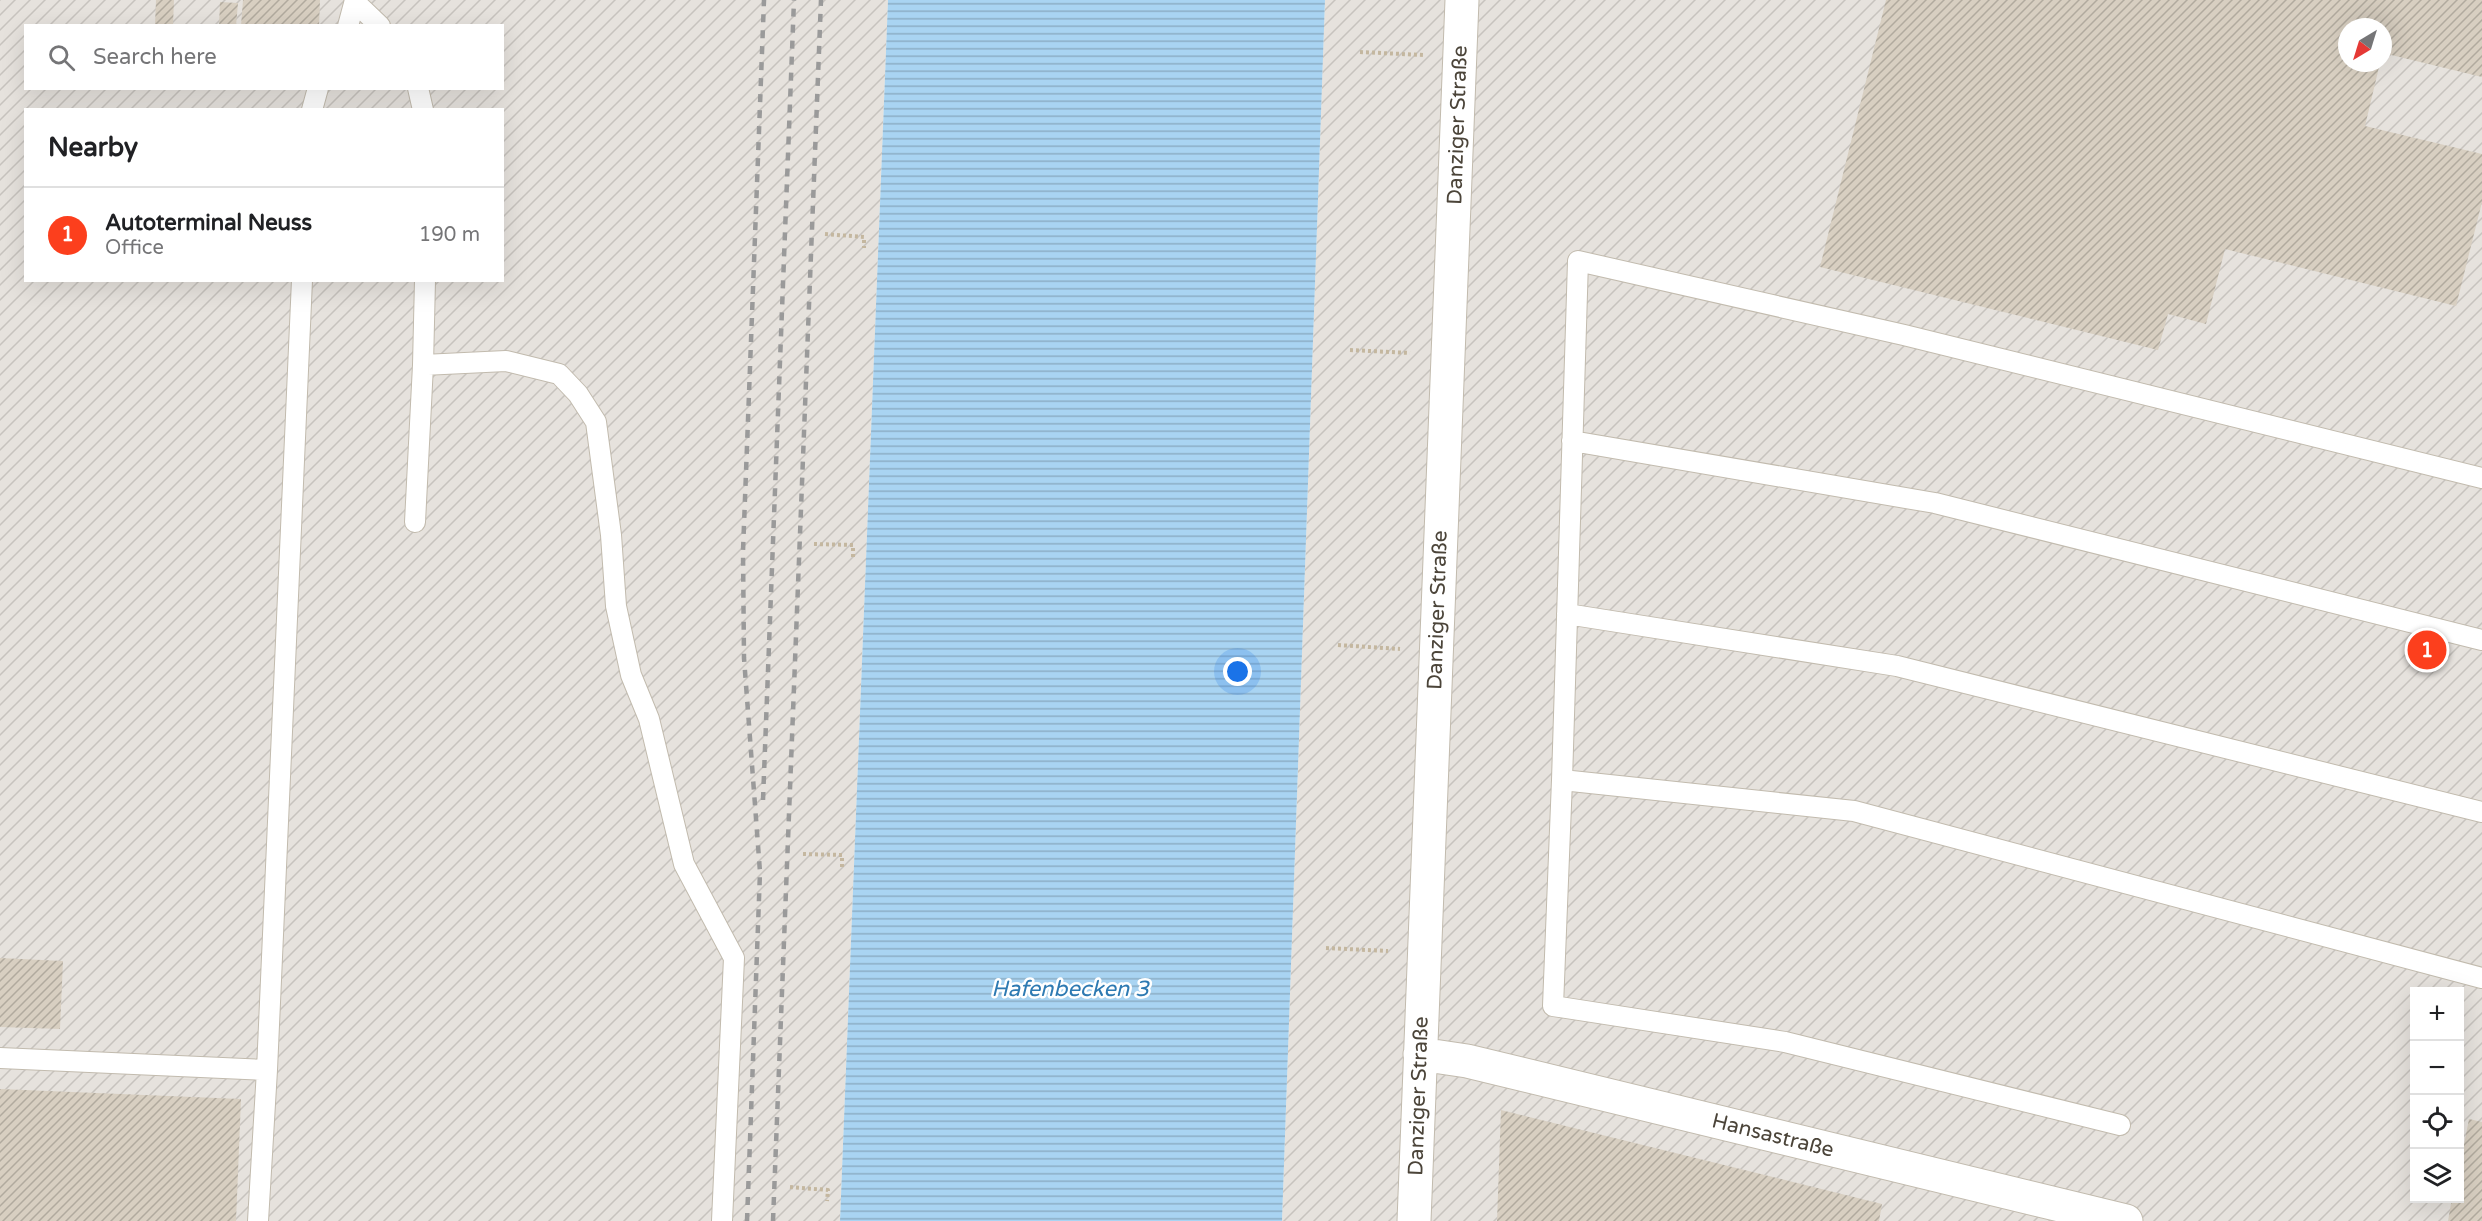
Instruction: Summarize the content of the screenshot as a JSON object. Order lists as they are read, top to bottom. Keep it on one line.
{"streets":{"street":["Danziger Straße","Hansastraße"]},"crossings":[["Danziger Straße","Hansastraße"]],"water":["Hafenbecken 3"],"north":"bottom left","page":{"search":"Search here","heading":"Nearby","list":[{"mark":"1","name":"Autoterminal Neuss","note":"Office","value":"190 m"}],"pins":"1","map_buttons":["+","−"]}}
